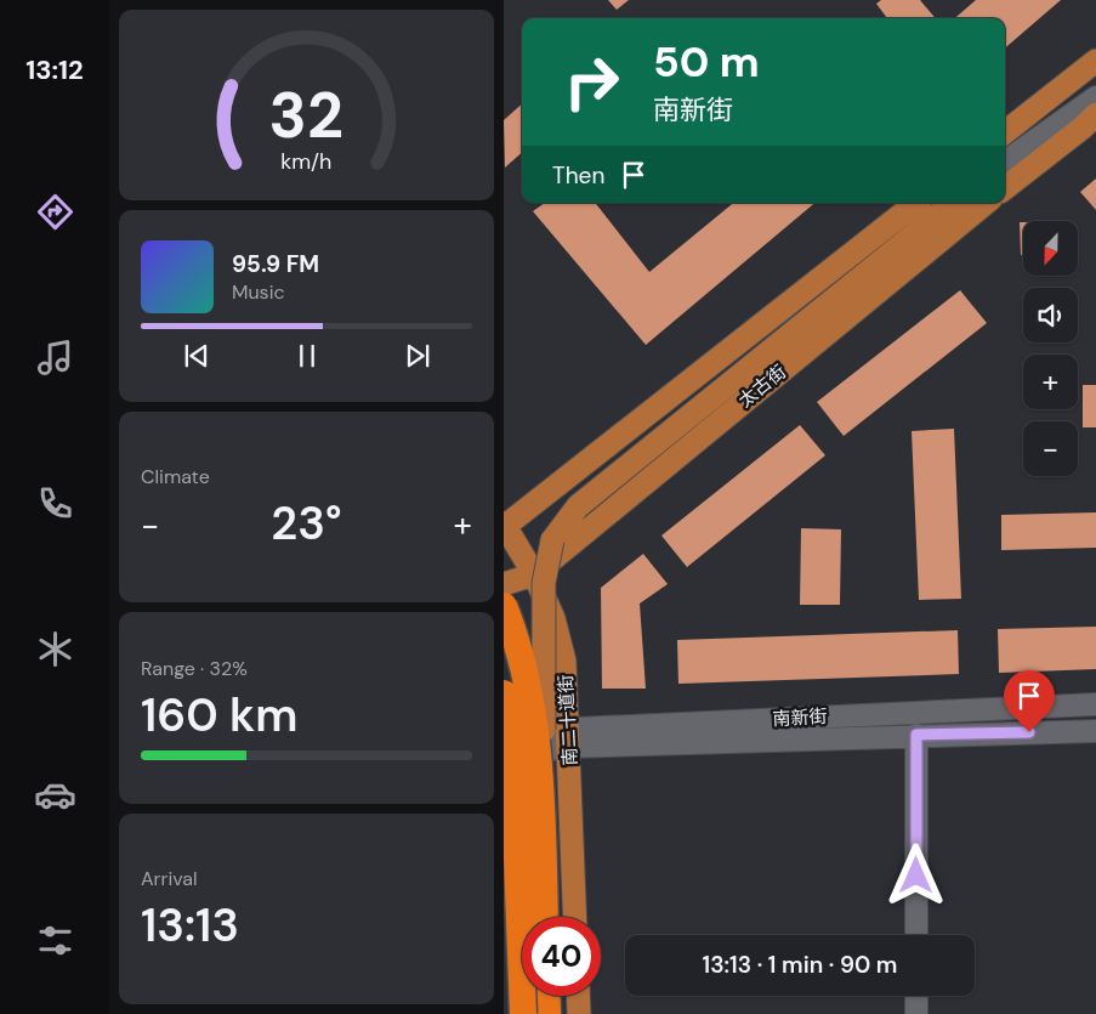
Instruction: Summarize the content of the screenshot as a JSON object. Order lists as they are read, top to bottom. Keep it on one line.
{"streets":{"main road":["太古街","南新街","南二十道街"]},"crossings":[["太古街","南二十道街"],["南新街","南二十道街"]],"north":"bottom","page":{"tabs":"13:12","turn":["50 m","南新街"],"then":"Then","map_buttons":["+","−"],"song":["95.9 FM","Music"],"tile":["Climate",["Range · 32%","160 km"],["Arrival","13:13"]],"heat":["−","23°","+"],"limit":"40","trip":"13:13 · 1 min · 90 m","gauge":["32","km/h"]}}
